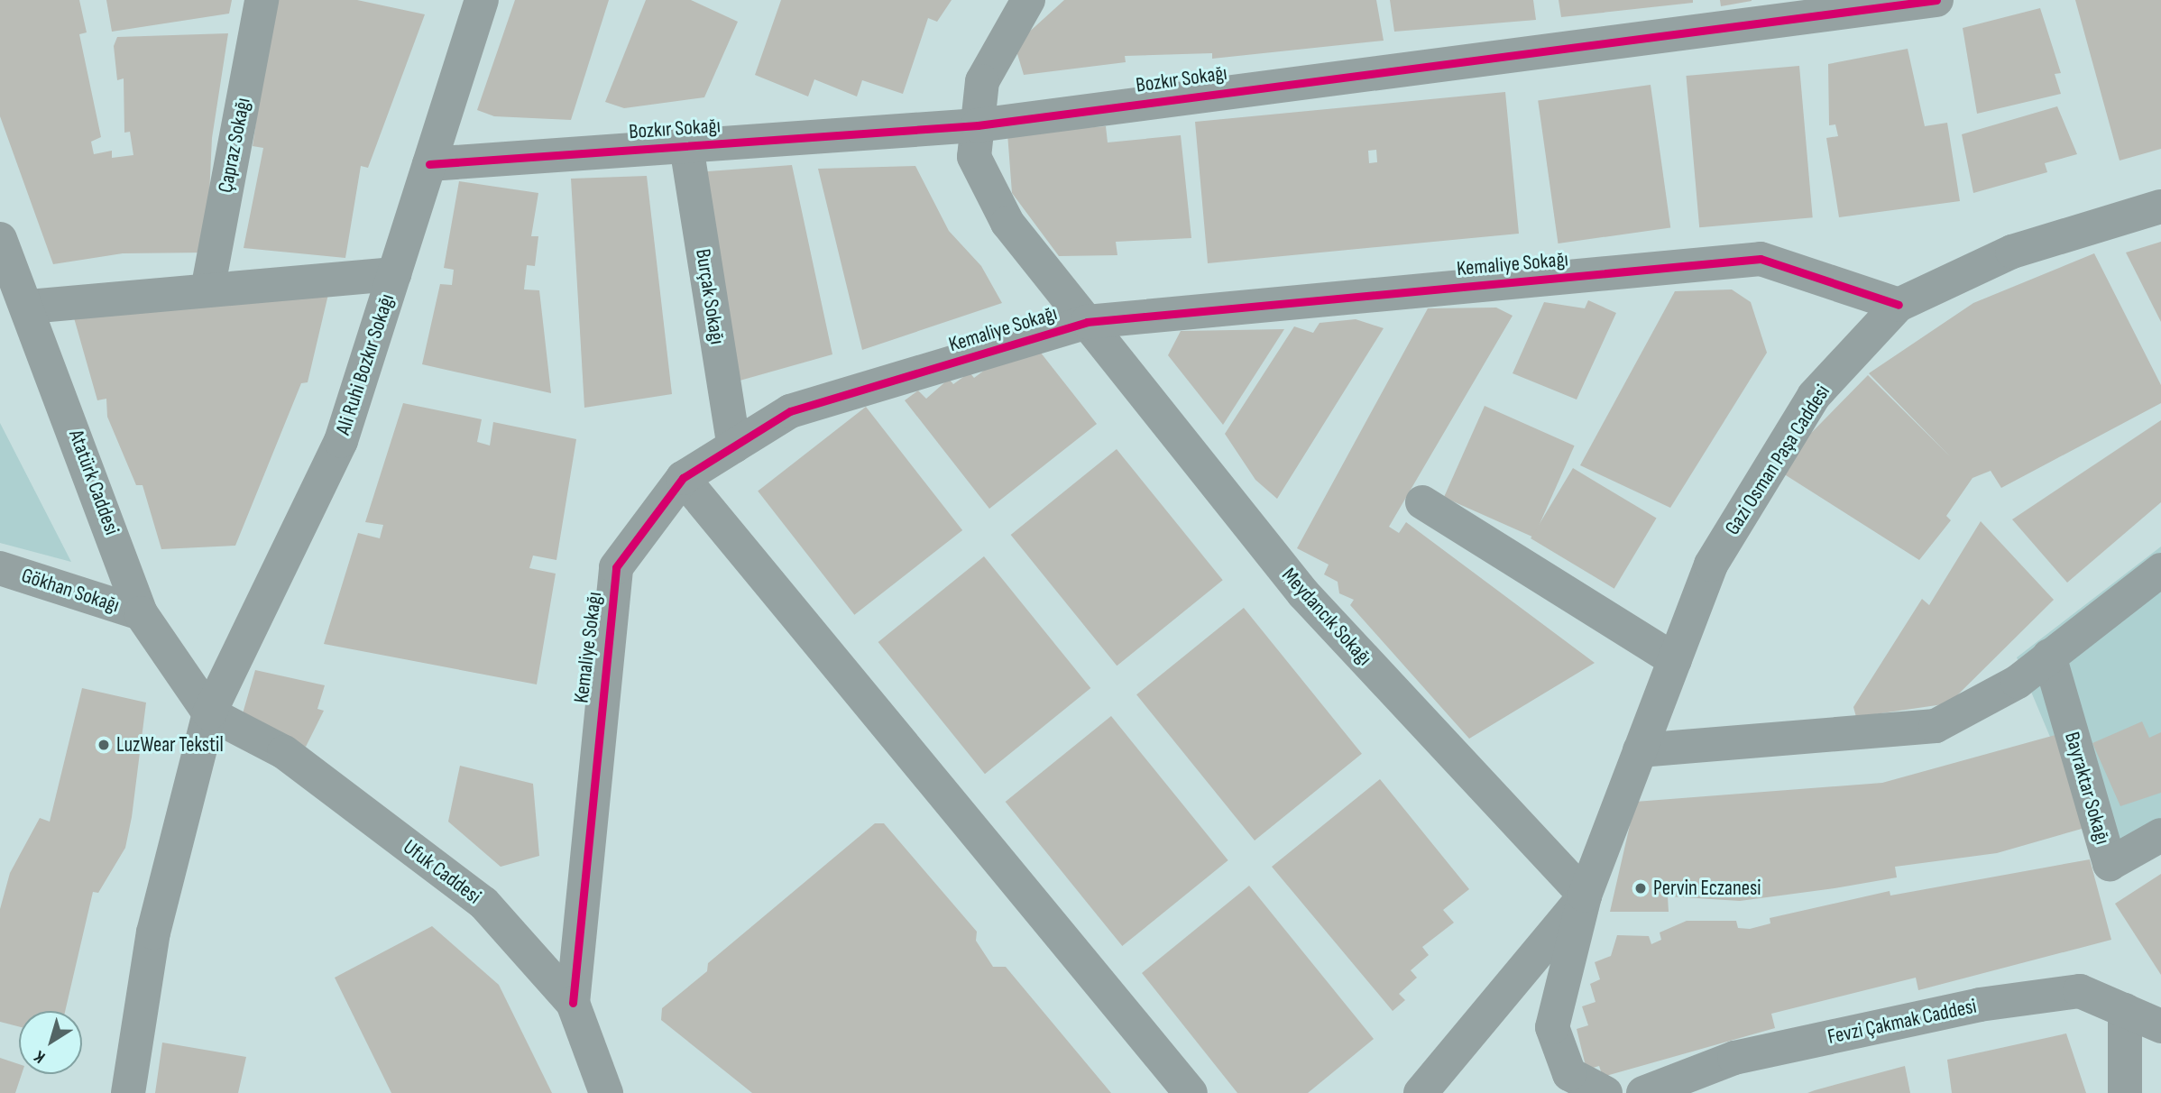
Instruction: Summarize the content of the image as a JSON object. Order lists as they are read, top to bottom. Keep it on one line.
{"streets":{"street":["Bozkır Sokağı","Çapraz Sokağı","Kemaliye Sokağı","Burçak Sokağı","Ali Ruhi Bozkır Sokağı","Gazi Osman Paşa Caddesi","Atatürk Caddesi","Gökhan Sokağı","Meydancık Sokağı","Bayraktar Sokağı","Ufuk Caddesi","Fevzi Çakmak Caddesi"]},"crossings":[["Bozkır Sokağı","Burçak Sokağı"],["Bozkır Sokağı","Ali Ruhi Bozkır Sokağı"],["Bozkır Sokağı","Meydancık Sokağı"],["Kemaliye Sokağı","Burçak Sokağı"],["Kemaliye Sokağı","Gazi Osman Paşa Caddesi"],["Kemaliye Sokağı","Meydancık Sokağı"],["Kemaliye Sokağı","Ufuk Caddesi"],["Ali Ruhi Bozkır Sokağı","Atatürk Caddesi"],["Ali Ruhi Bozkır Sokağı","Ufuk Caddesi"],["Gazi Osman Paşa Caddesi","Meydancık Sokağı"],["Atatürk Caddesi","Gökhan Sokağı"],["Atatürk Caddesi","Ufuk Caddesi"]],"places":["LuzWear Tekstil","Pervin Eczanesi"],"north":"bottom left"}
